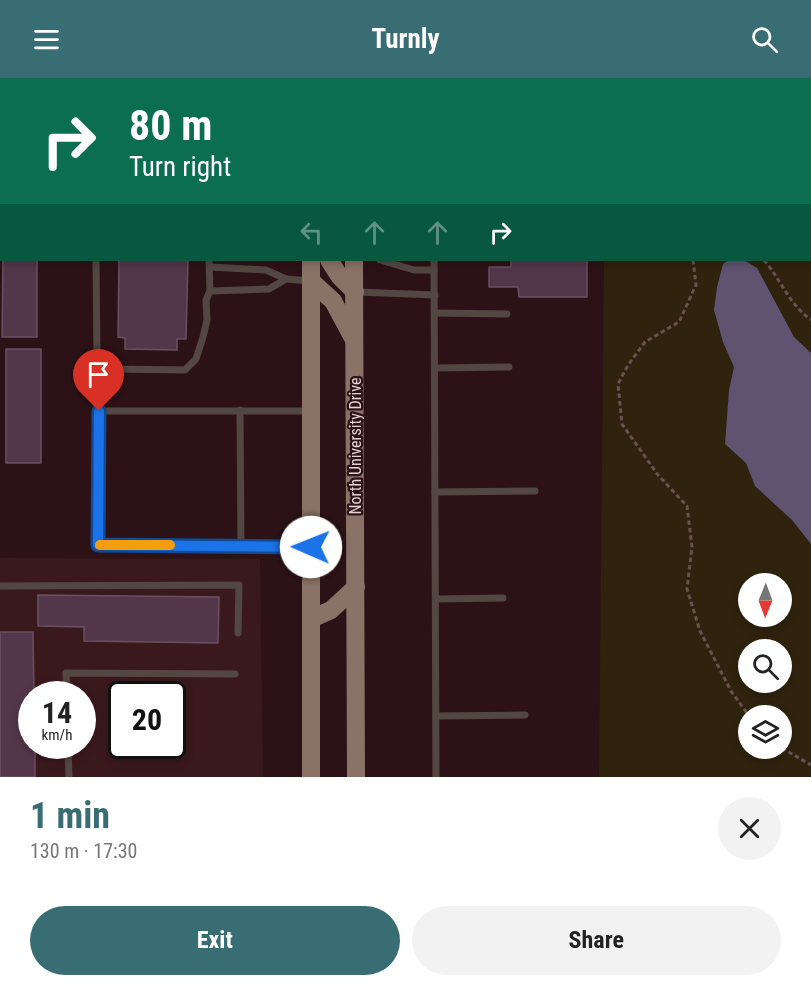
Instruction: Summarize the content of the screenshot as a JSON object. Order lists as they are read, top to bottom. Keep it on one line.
{"streets":{"main road":["North University Drive"]},"north":"bottom","page":{"header":"Turnly","turn":["80 m","Turn right"],"speed":"14 km/h","limit":"20","heading":["1 min","130 m · 17:30"],"buttons":["Exit","Share"]}}
